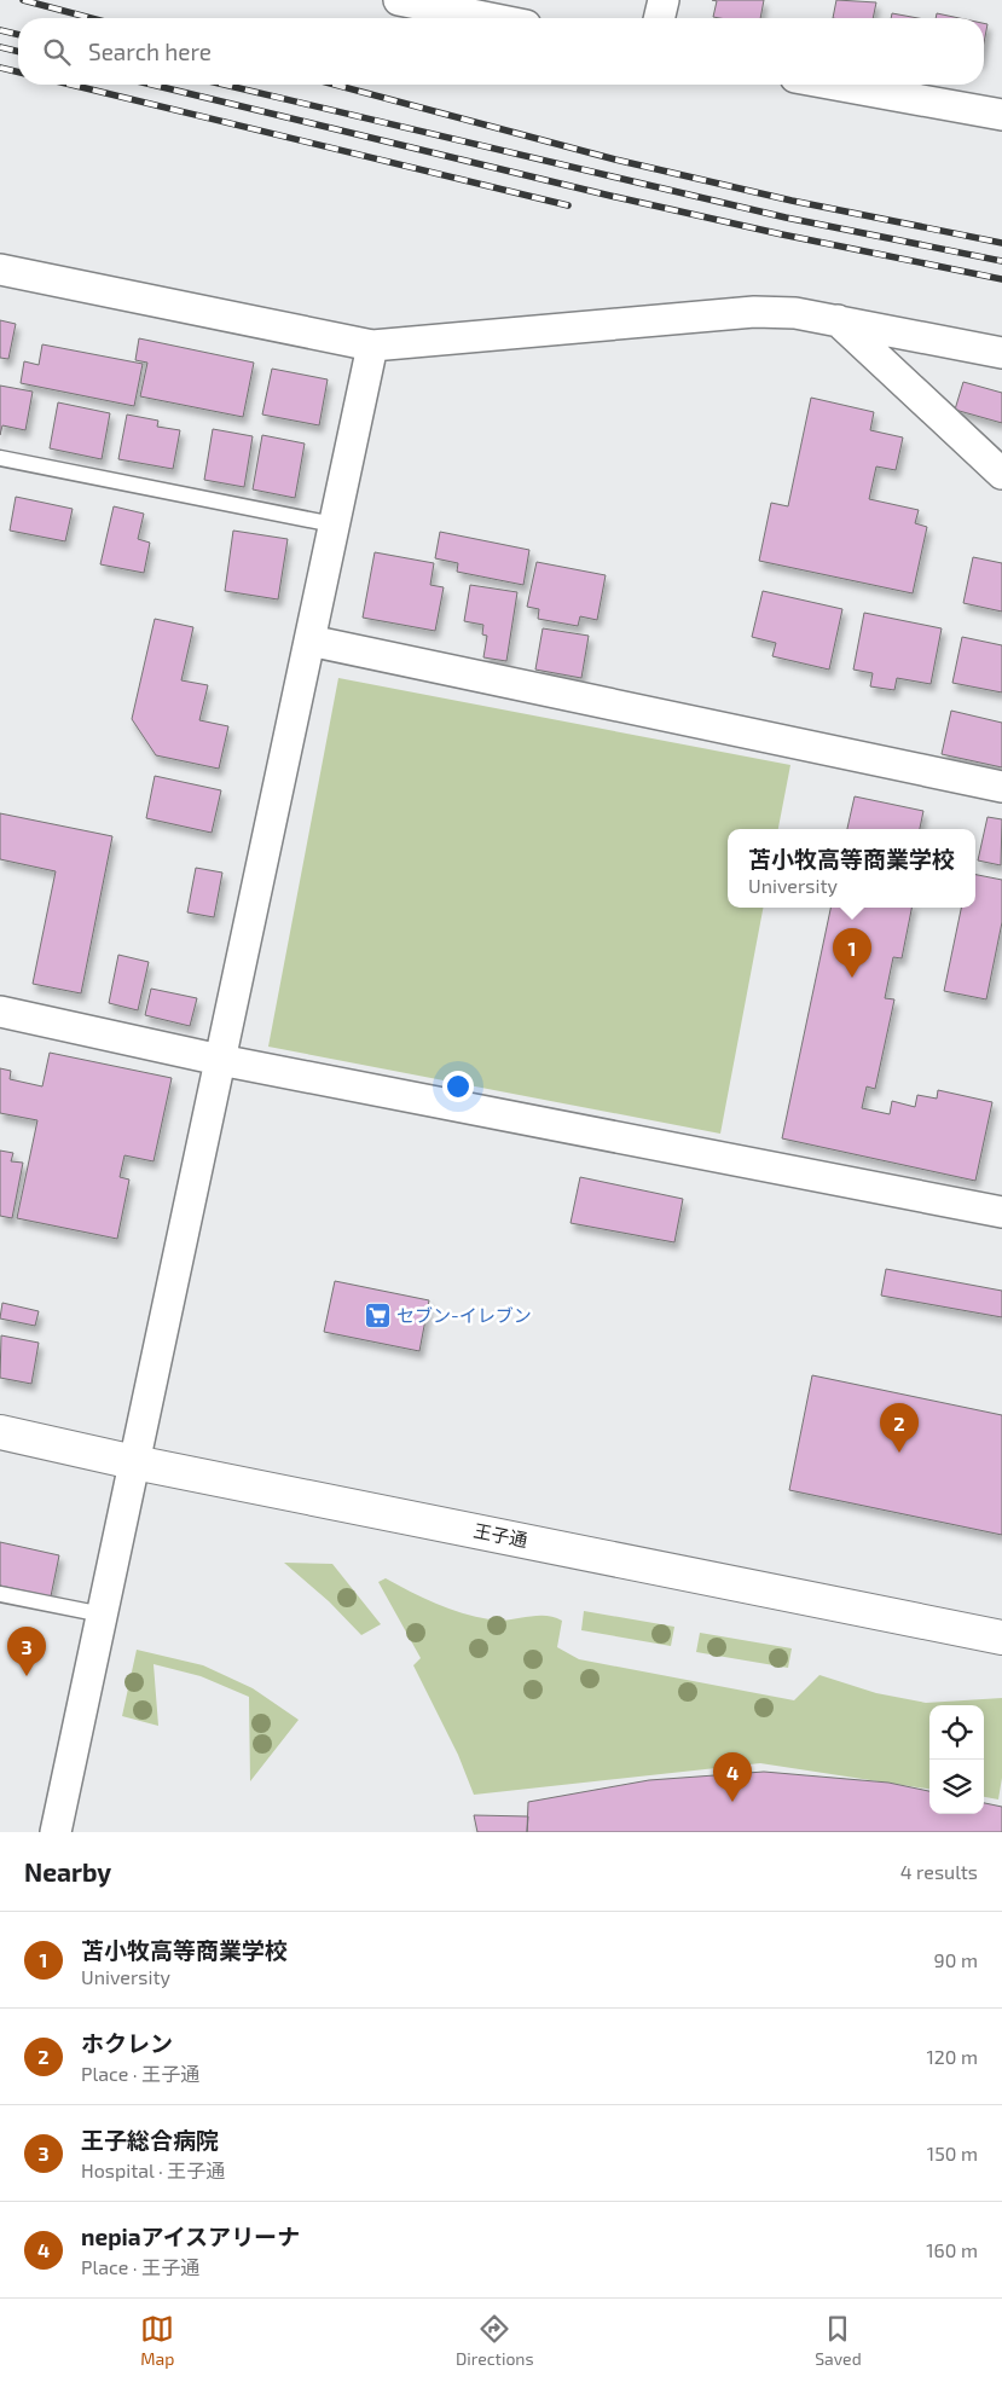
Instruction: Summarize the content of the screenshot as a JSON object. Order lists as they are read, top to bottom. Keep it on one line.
{"streets":{"street":["王子通"]},"places":{"supermarket":["セブン-イレブン"]},"page":{"search":"Search here","popup":["苫小牧高等商業学校","University"],"pins":["1","2","3","4"],"heading":["Nearby","4 results"],"list":[{"mark":"1","name":"苫小牧高等商業学校","note":"University","value":"90 m"},{"mark":"2","name":"ホクレン","note":"Place · 王子通","value":"120 m"},{"mark":"3","name":"王子総合病院","note":"Hospital · 王子通","value":"150 m"},{"mark":"4","name":"nepiaアイスアリーナ","note":"Place · 王子通","value":"160 m"}],"nav":["Map","Directions","Saved"]}}
